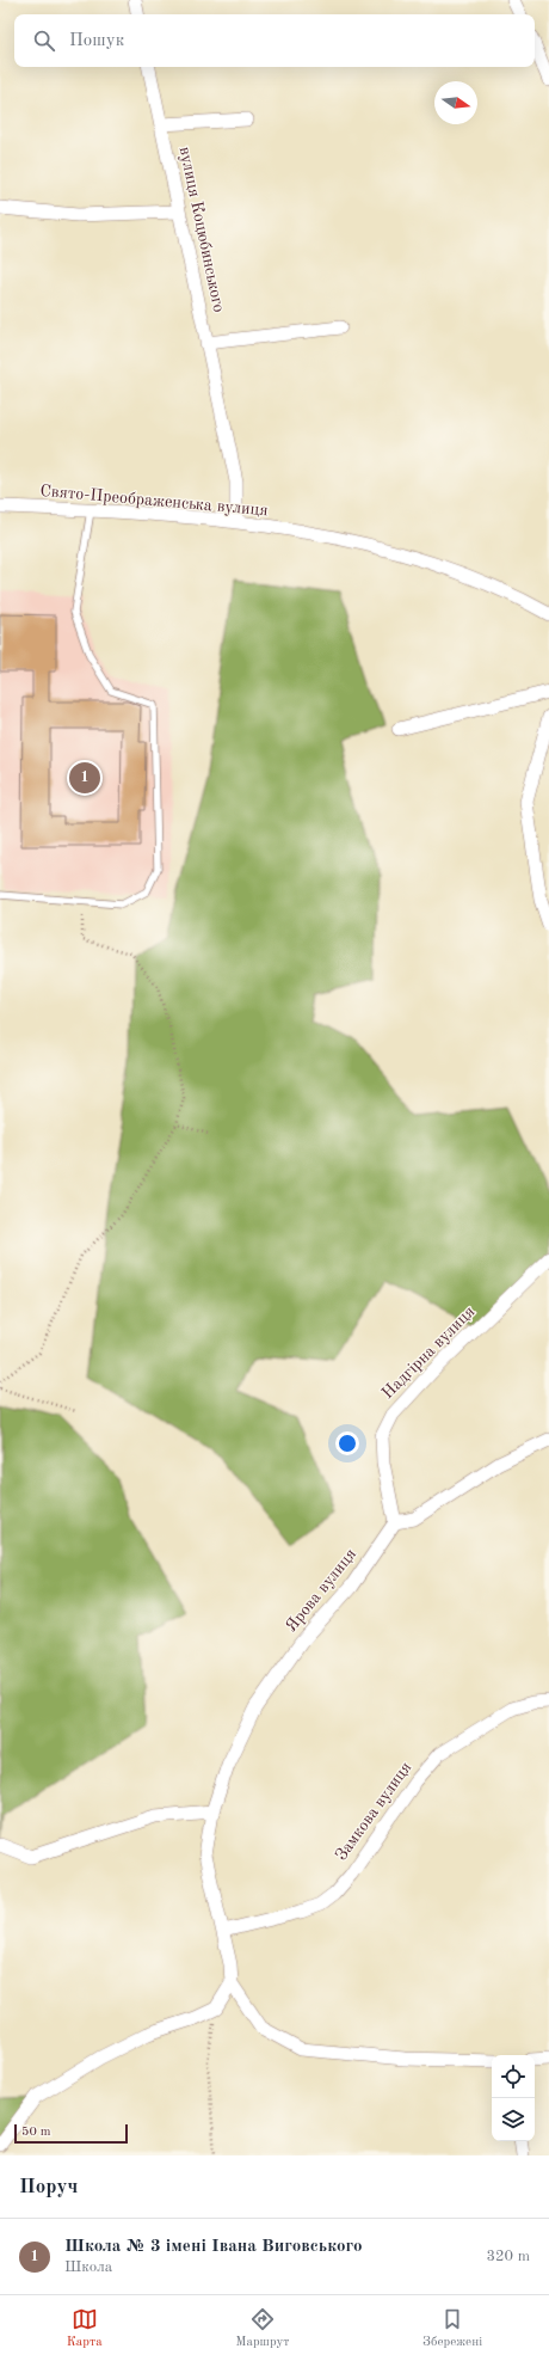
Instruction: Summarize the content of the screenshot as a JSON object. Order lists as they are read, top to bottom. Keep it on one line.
{"streets":{"street":["вулиця Коцюбинського","Свято-Преображенська вулиця","Надгірна вулиця","Ярова вулиця","Замкова вулиця"]},"crossings":[["вулиця Коцюбинського","Свято-Преображенська вулиця"],["Надгірна вулиця","Ярова вулиця"],["Ярова вулиця","Замкова вулиця"]],"scale_bar":"50 m","north":"right","page":{"search":"Пошук","pins":"1","scale":"50 m","heading":"Поруч","list":[{"mark":"1","name":"Школа № 3 імені Івана Виговського","note":"Школа","value":"320 m"}],"nav":["Карта","Маршрут","Збережені"]}}
